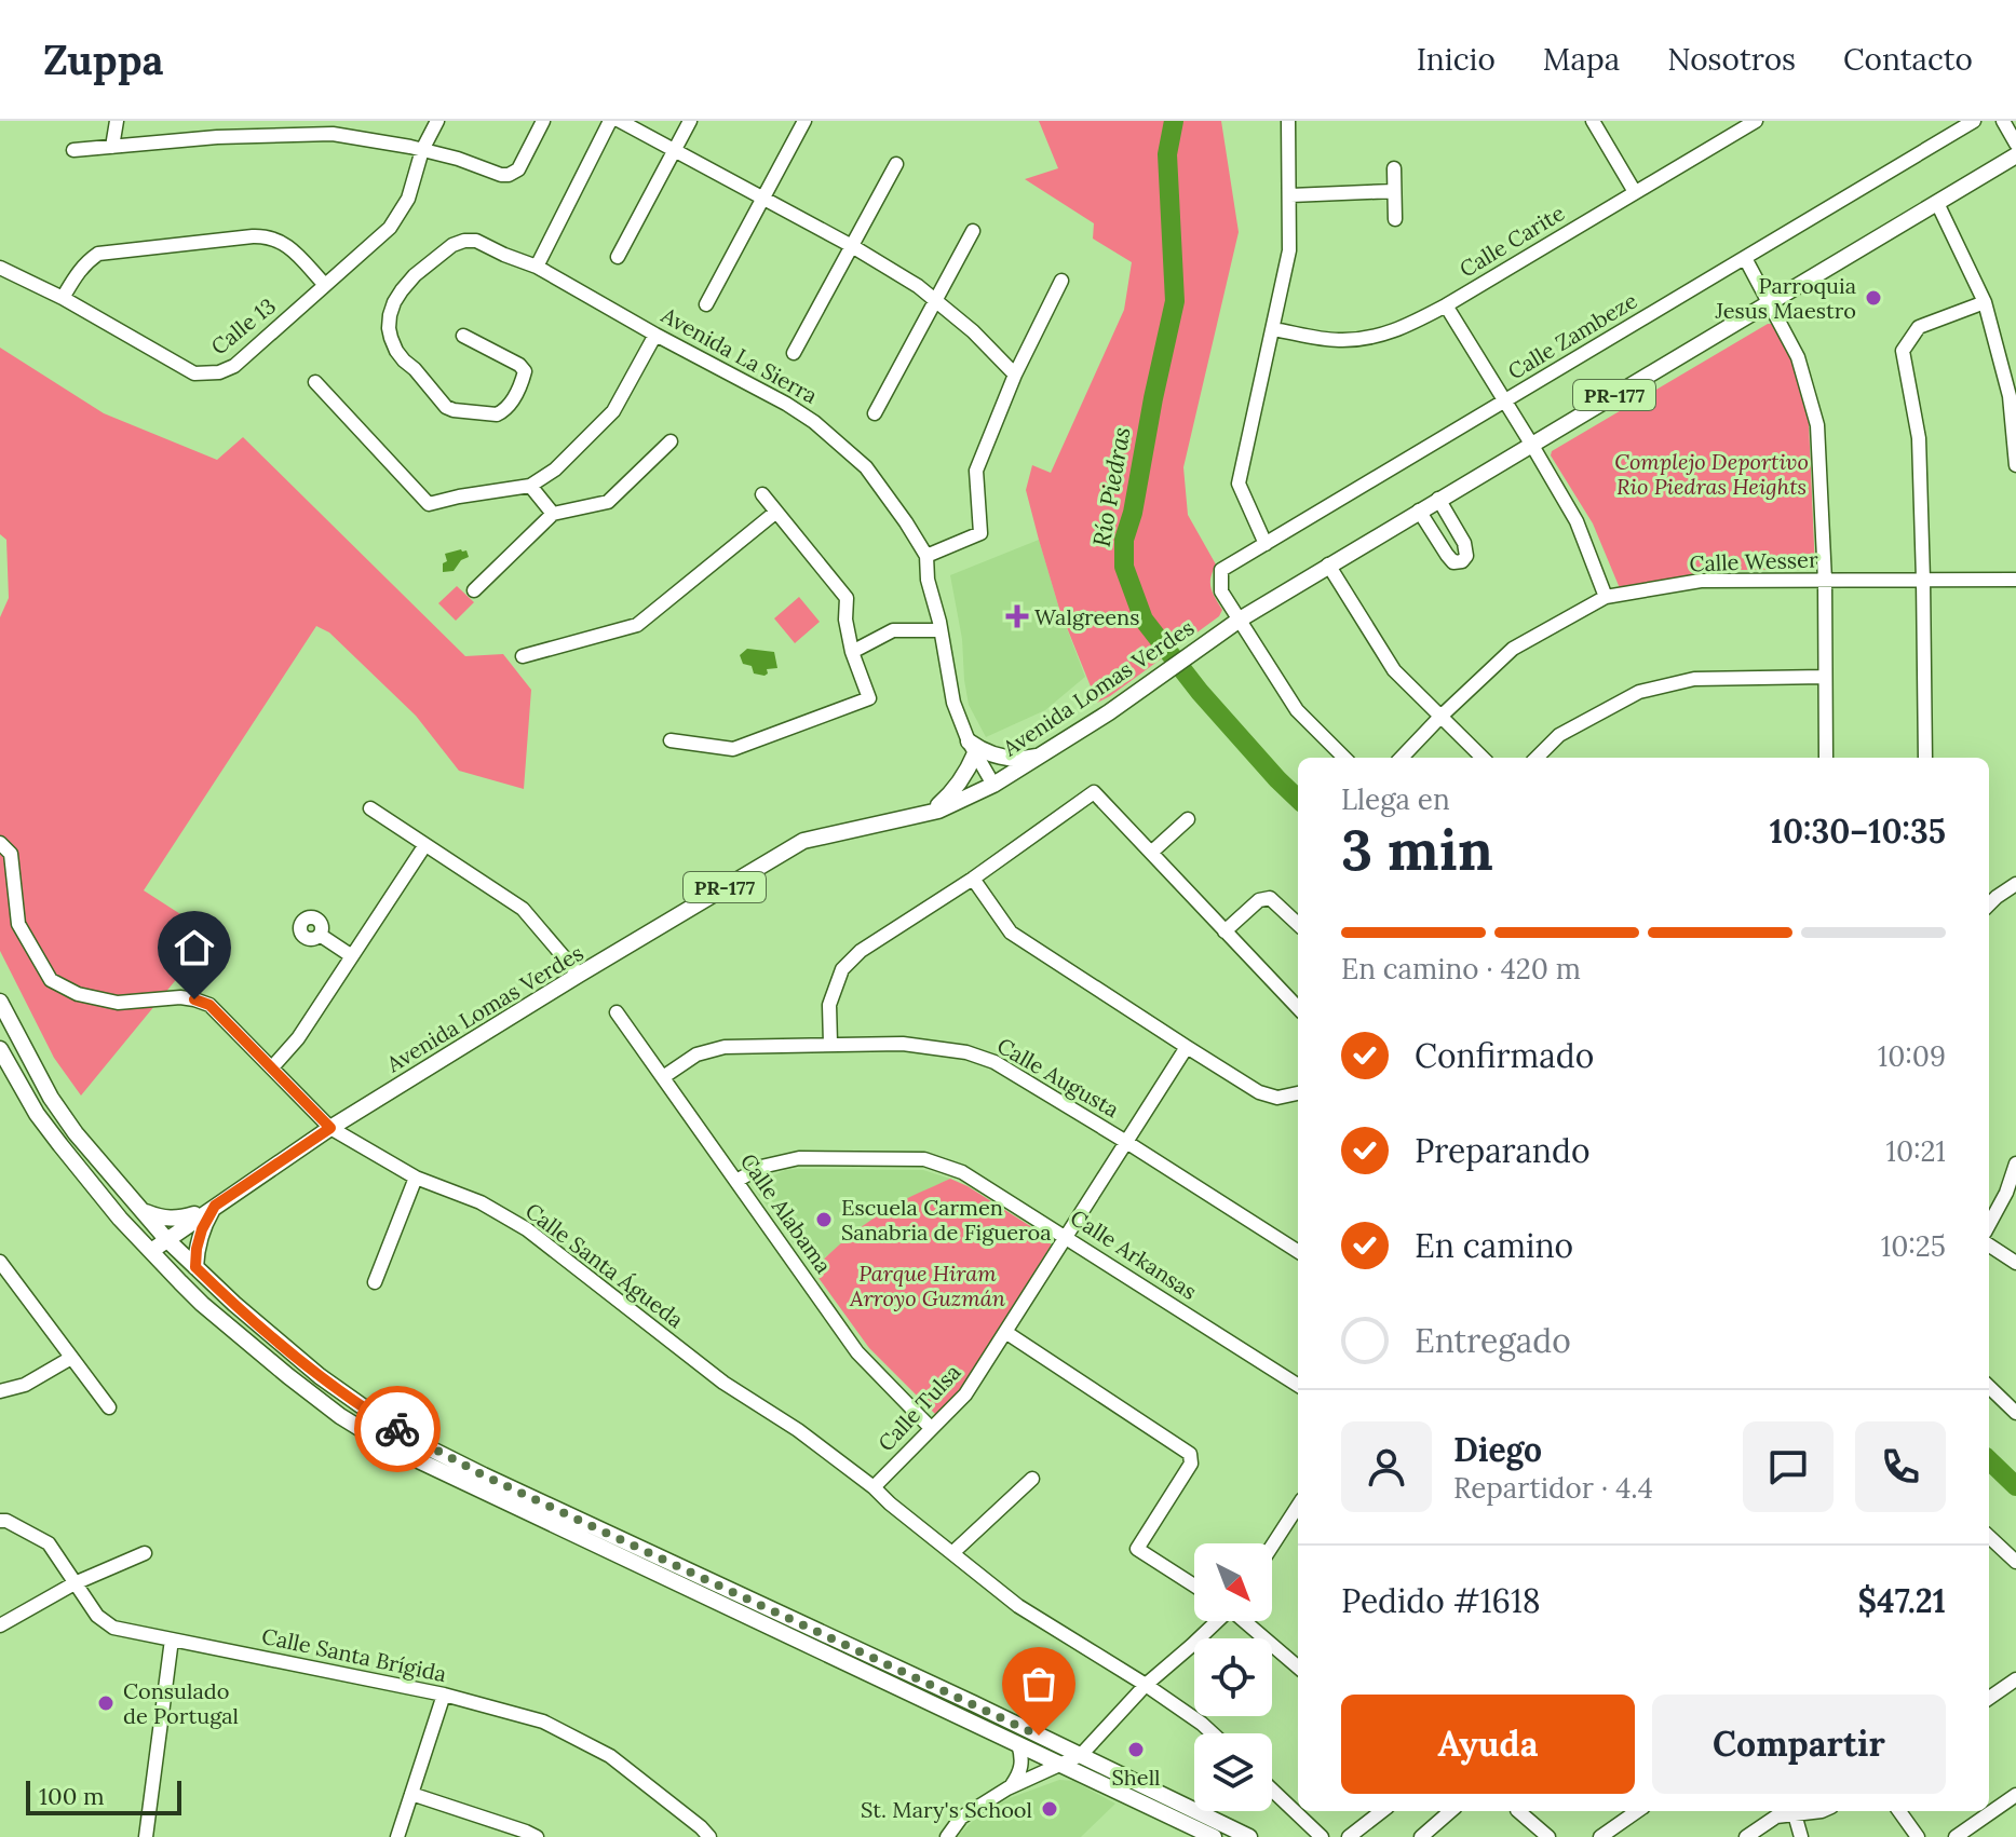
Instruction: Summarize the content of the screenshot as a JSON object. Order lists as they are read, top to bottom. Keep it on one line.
{"streets":{"main road":["PR-177","Avenida Lomas Verdes"],"street":["Calle Carite","Calle 13","Calle Zambeze","Avenida La Sierra","Calle Wesser","Calle Augusta","Calle Alabama","Calle Arkansas","Calle Santa Águeda","Calle Tulsa","Calle Santa Brígida"]},"crossings":[["Calle Zambeze","Avenida Lomas Verdes"],["Avenida La Sierra","Avenida Lomas Verdes"],["Avenida Lomas Verdes","Calle Santa Águeda"],["Calle Augusta","Calle Alabama"],["Calle Augusta","Calle Tulsa"],["Calle Alabama","Calle Arkansas"],["Calle Alabama","Calle Tulsa"],["Calle Arkansas","Calle Tulsa"],["Calle Santa Águeda","Calle Tulsa"]],"water":["Río Piedras"],"parks":["Complejo Deportivo Rio Piedras Heights","Parque Hiram Arroyo Guzmán"],"places":{"other":["Parroquia Jesus Maestro","Escuela Carmen Sanabria de Figueroa","Consulado de Portugal","Shell","St. Mary's School"],"health":["Walgreens"]},"scale_bar":"100 m","north":"bottom right","page":{"header":"Zuppa","nav":["Inicio","Mapa","Nosotros","Contacto"],"heading":["3 min","Llega en","10:30–10:35"],"panel":["Diego","Repartidor · 4.4","Pedido #1618","$47.21"],"bar":"En camino · 420 m","list":[["Confirmado","10:09"],["Preparando","10:21"],["En camino","10:25"],"Entregado"],"buttons":["Ayuda","Compartir"],"scale":"100 m"}}
